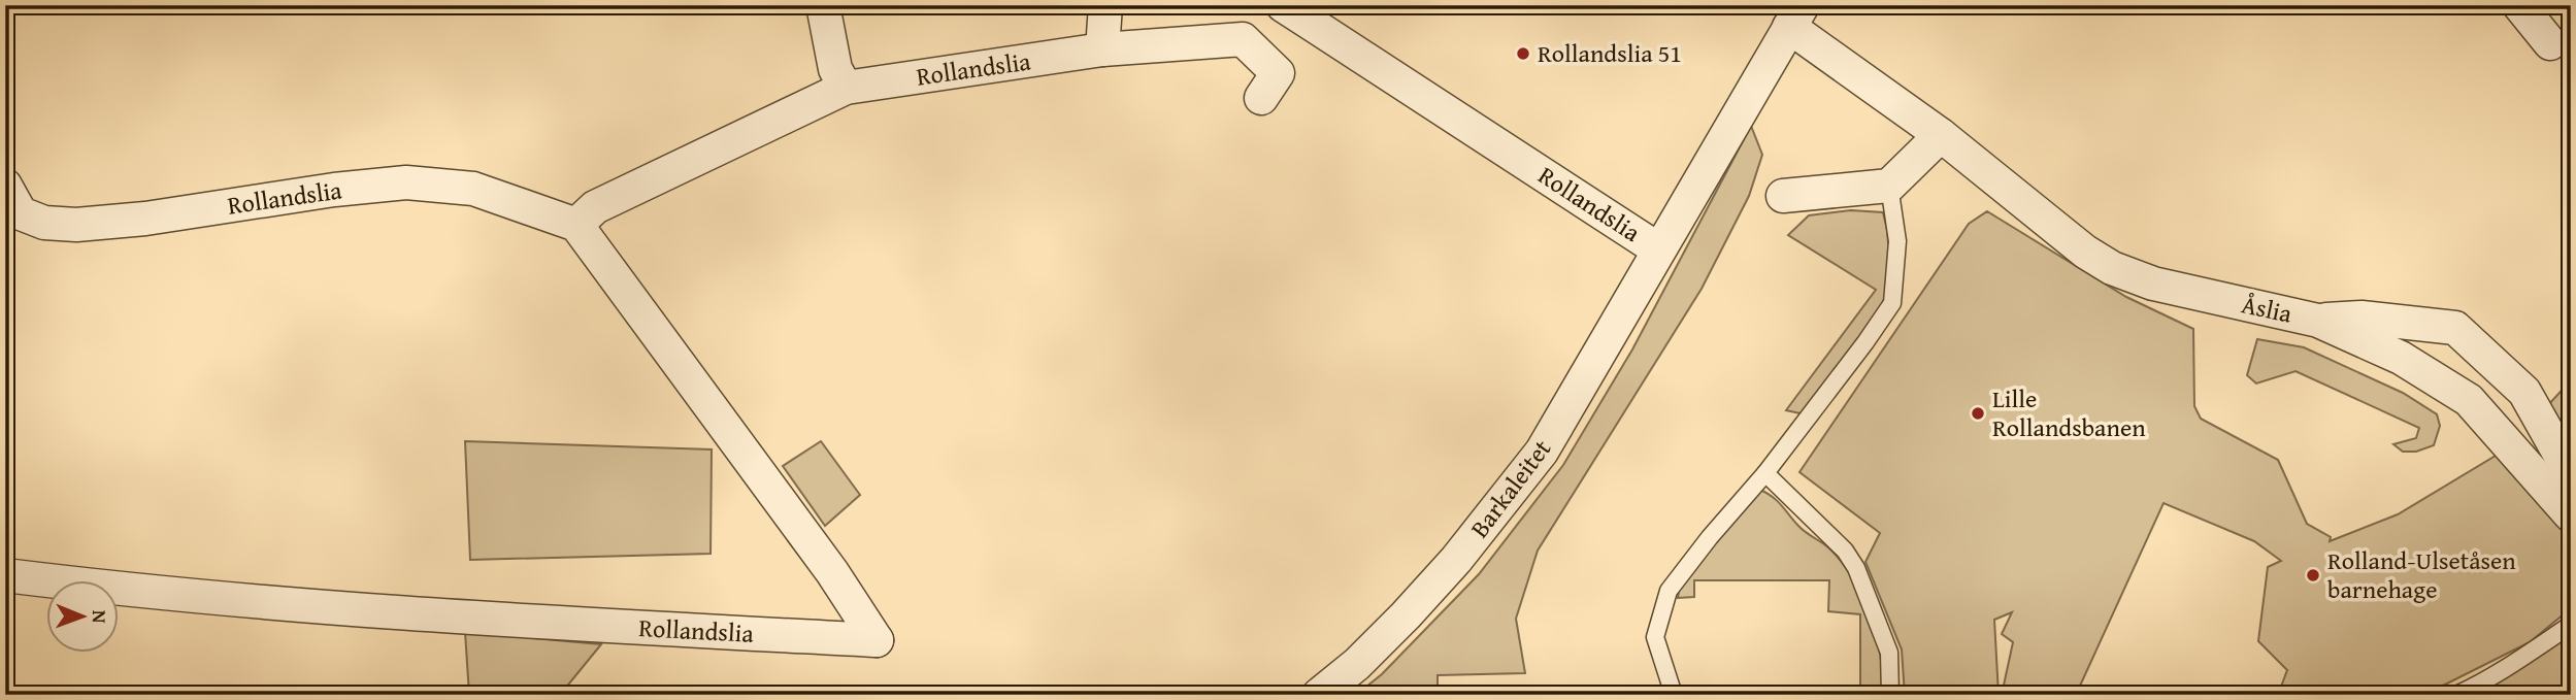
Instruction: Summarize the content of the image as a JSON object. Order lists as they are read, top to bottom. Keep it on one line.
{"streets":{"street":["Rollandslia","Åslia","Barkaleitet"]},"crossings":[["Rollandslia","Åslia"],["Rollandslia","Barkaleitet"]],"places":["Rollandslia 51","Lille Rollandsbanen","Rolland-Ulsetåsen barnehage"],"north":"right"}
